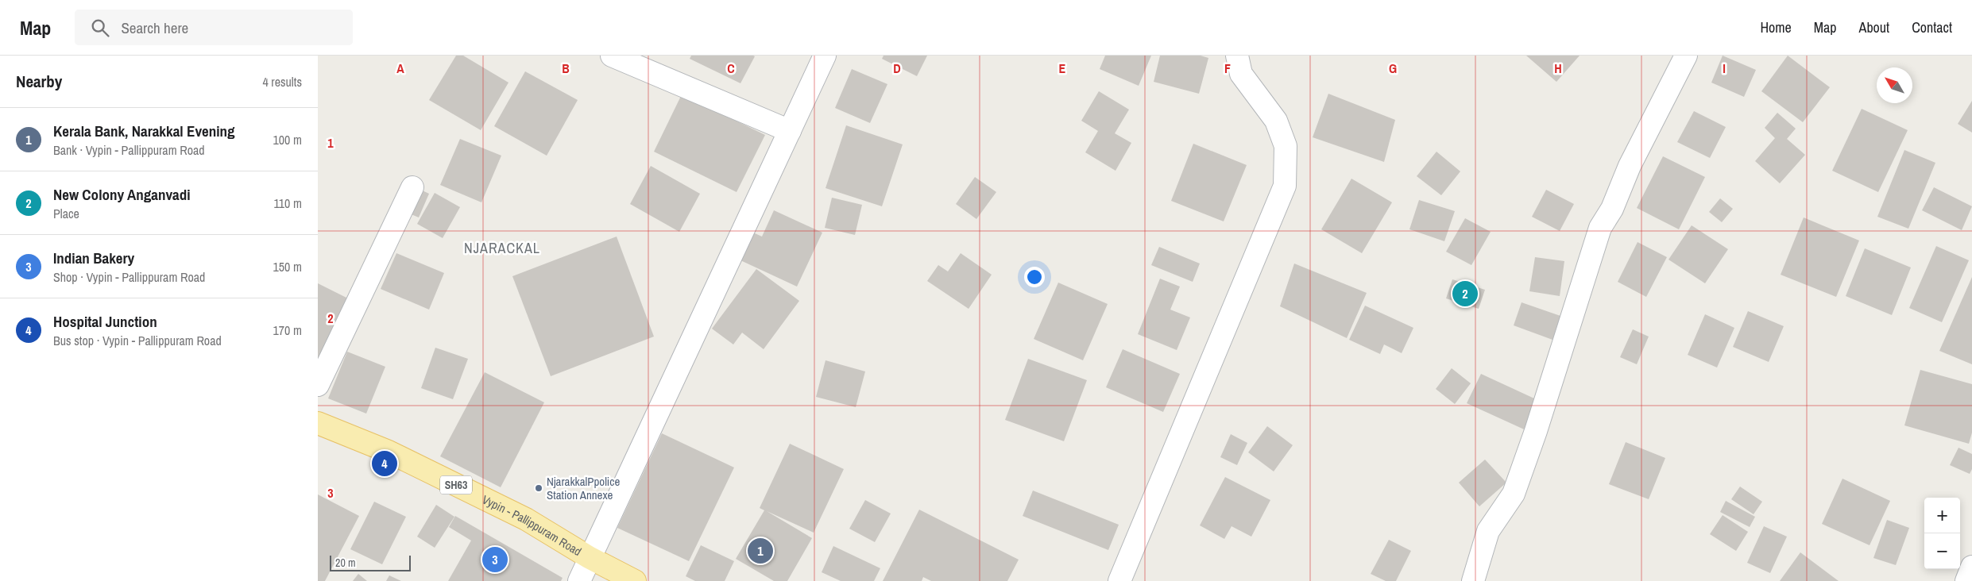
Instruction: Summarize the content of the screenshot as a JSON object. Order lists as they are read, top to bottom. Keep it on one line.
{"streets":{"main road":["SH63","Vypin - Pallippuram Road"]},"districts":["NJARACKAL"],"places":["NjarakkalPpolice Station Annexe"],"scale_bar":"20 m","north":"top left","page":{"header":"Map","search":"Search here","nav":["Home","Map","About","Contact"],"heading":["Nearby","4 results"],"list":[{"mark":"1","name":"Kerala Bank, Narakkal Evening","note":"Bank · Vypin - Pallippuram Road","value":"100 m"},{"mark":"2","name":"New Colony Anganvadi","note":"Place","value":"110 m"},{"mark":"3","name":"Indian Bakery","note":"Shop · Vypin - Pallippuram Road","value":"150 m"},{"mark":"4","name":"Hospital Junction","note":"Bus stop · Vypin - Pallippuram Road","value":"170 m"}],"pins":["2","4","1","3"],"map_buttons":["+","−"],"scale":"20 m"},"grid":{"columns":["A","B","C","D","E","F","G","H","I"],"rows":["1","2","3"]}}
